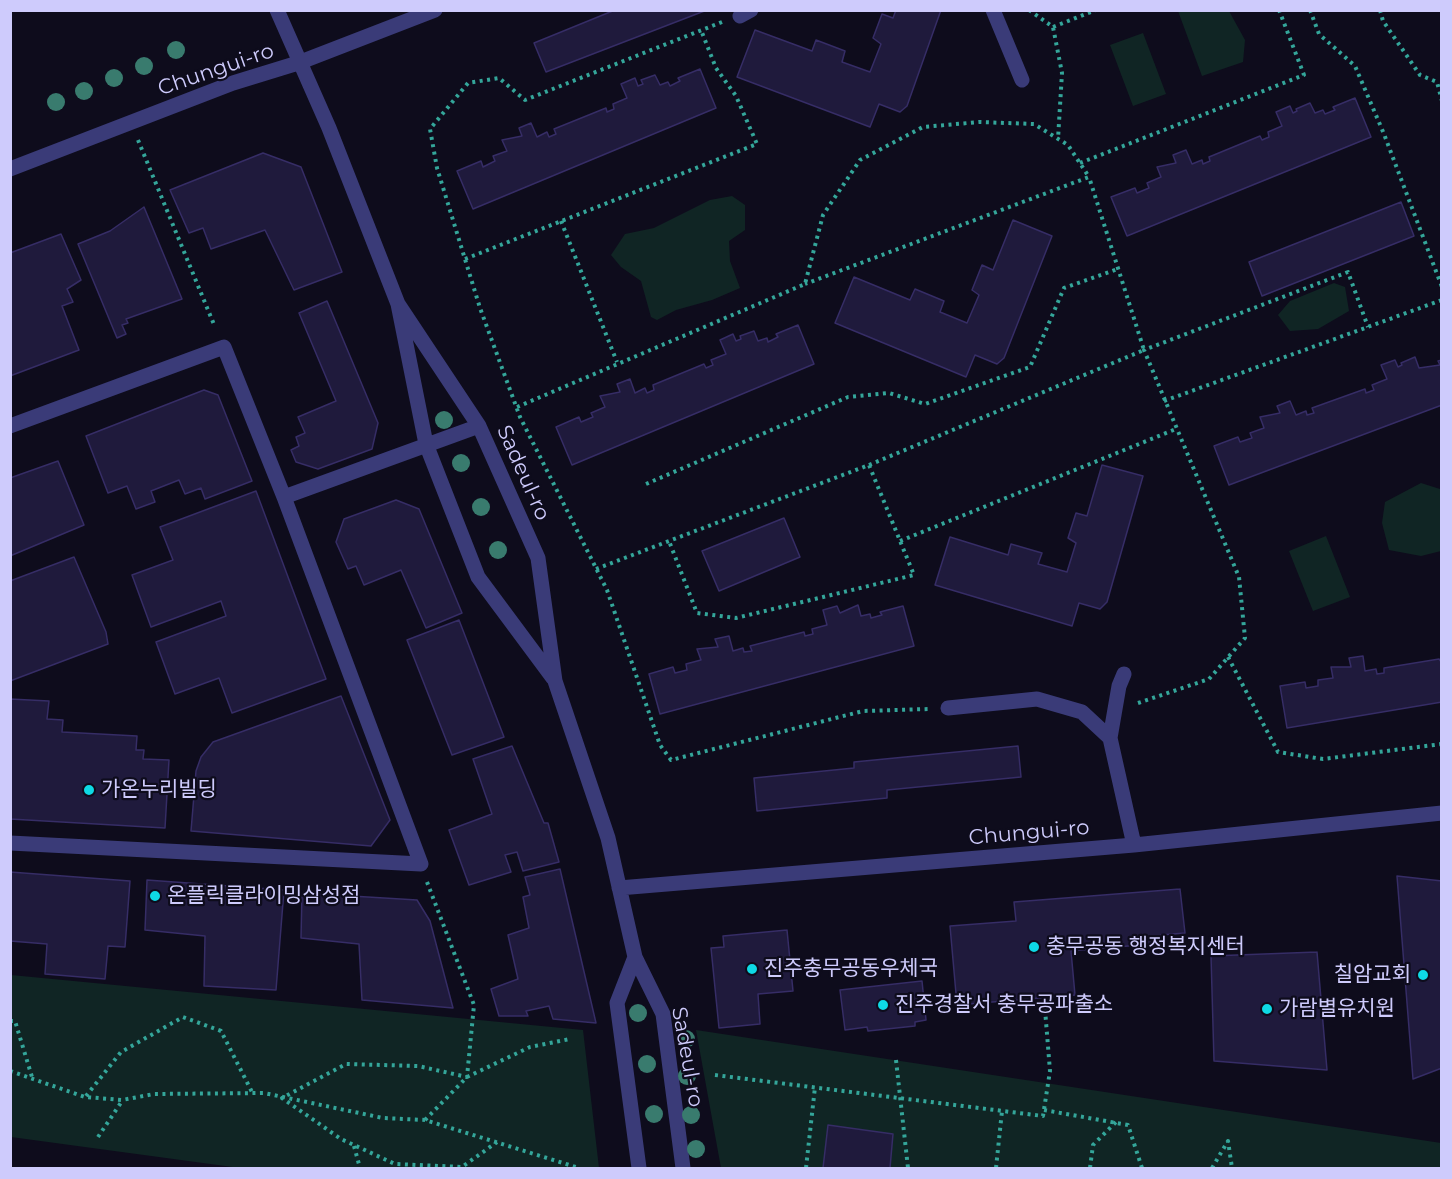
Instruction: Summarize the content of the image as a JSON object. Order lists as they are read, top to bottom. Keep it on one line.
{"streets":{"street":["Chungui-ro","Sadeul-ro"]},"crossings":[["Chungui-ro","Sadeul-ro"]],"places":["가온누리빌딩","온플릭클라이밍삼성점","충무공동 행정복지센터","진주충무공동우체국","칠암교회","진주경찰서 충무공파출소","가람별유치원"]}
